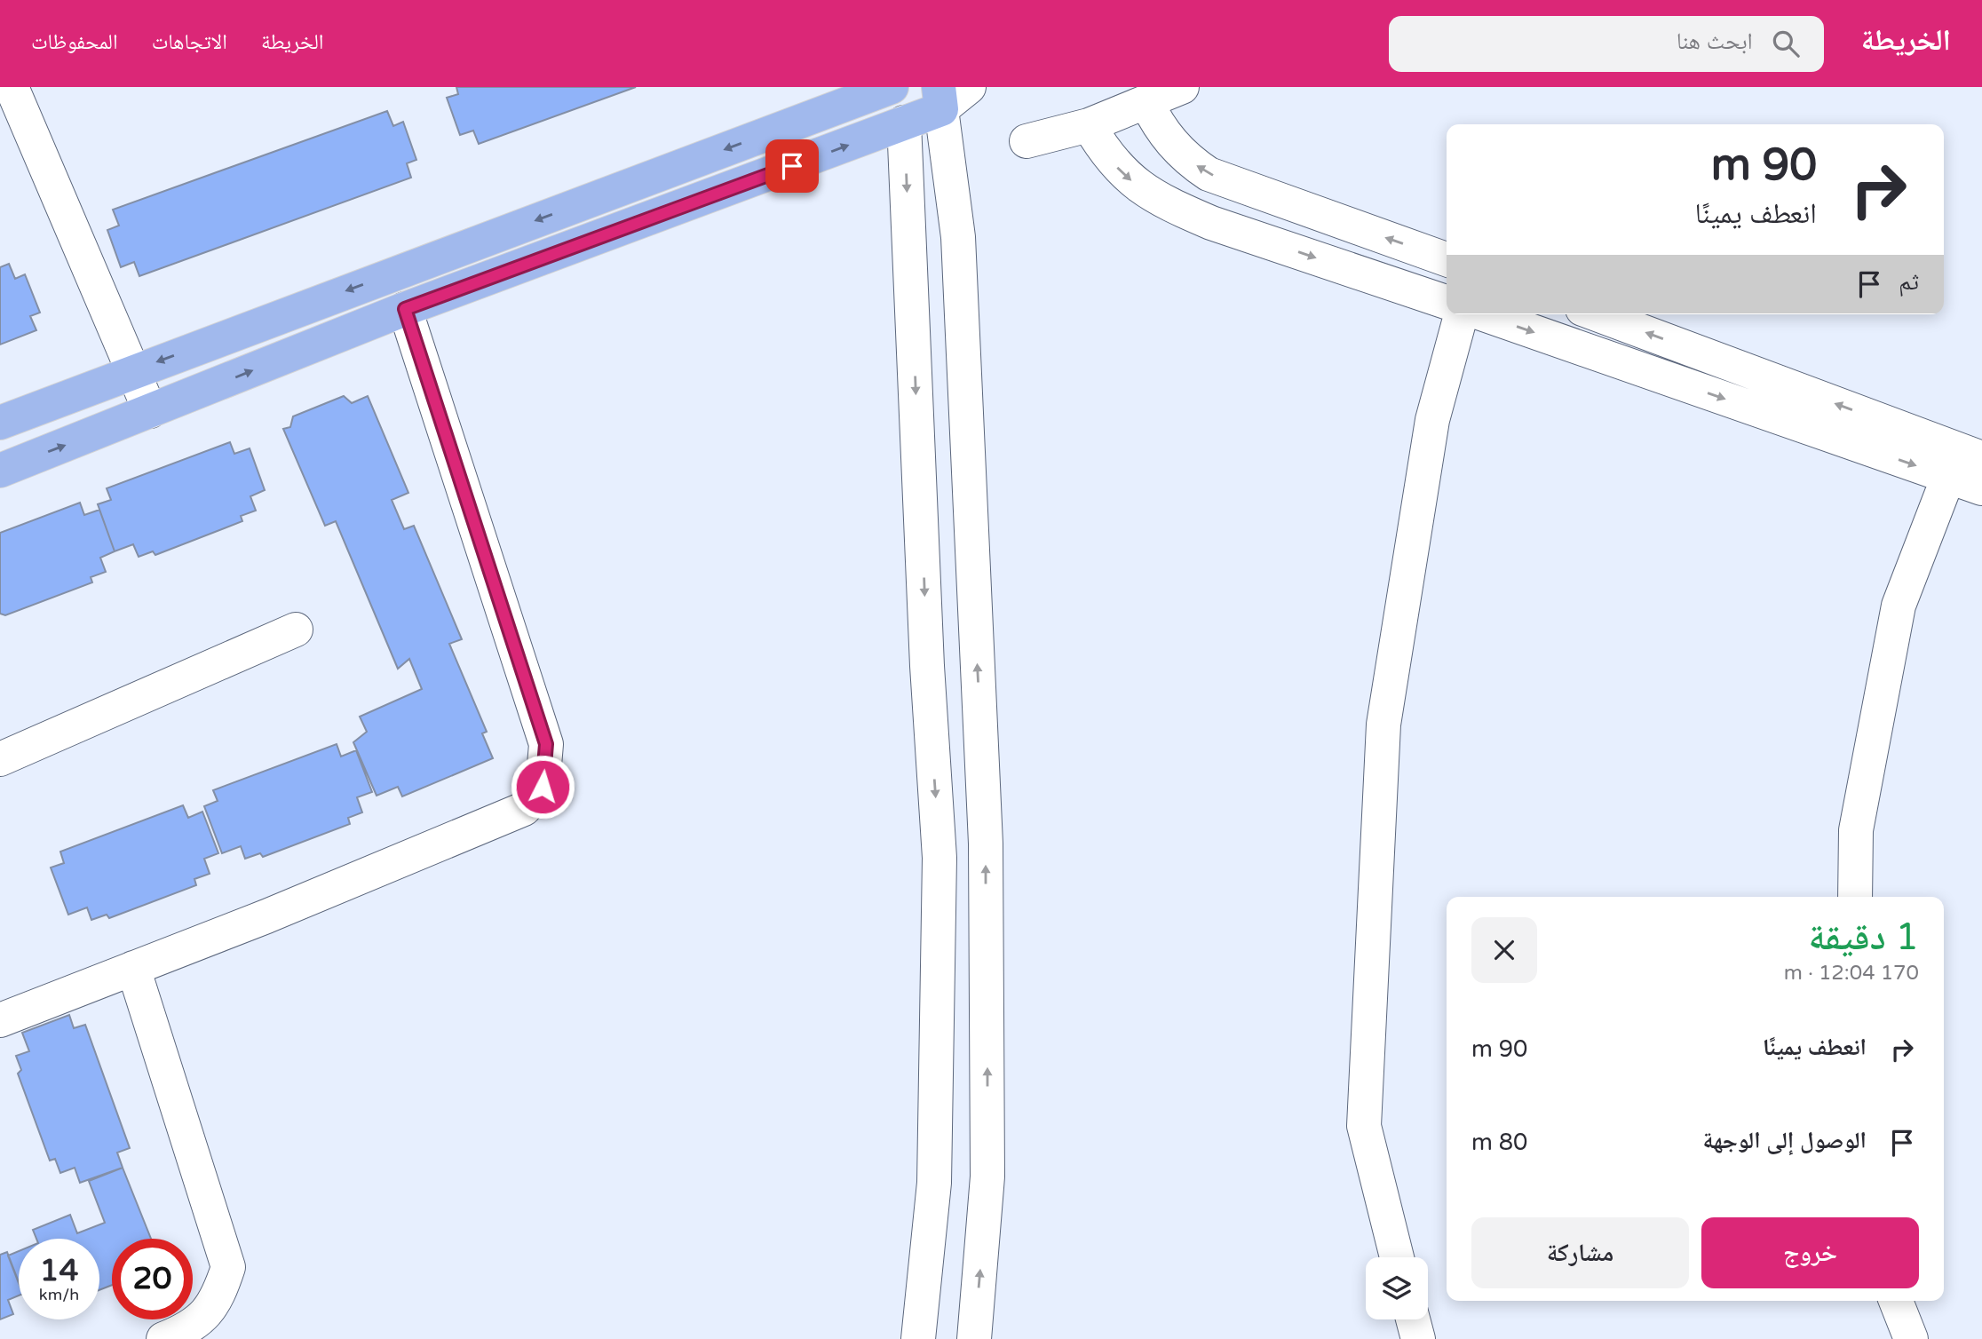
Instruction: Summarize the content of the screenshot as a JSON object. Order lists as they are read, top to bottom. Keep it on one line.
{"page":{"header":"الخريطة","search":"ابحث هنا","nav":["الخريطة","الاتجاهات","المحفوظات"],"turn":["90 m","انعطف يمينًا"],"then":"ثم","heading":["1 دقيقة","170 m · 12:04"],"list":[{"name":"انعطف يمينًا","value":"90 m"},{"name":"الوصول إلى الوجهة","value":"80 m"}],"buttons":["خروج","مشاركة"],"speed":"14 km/h","limit":"20"}}
